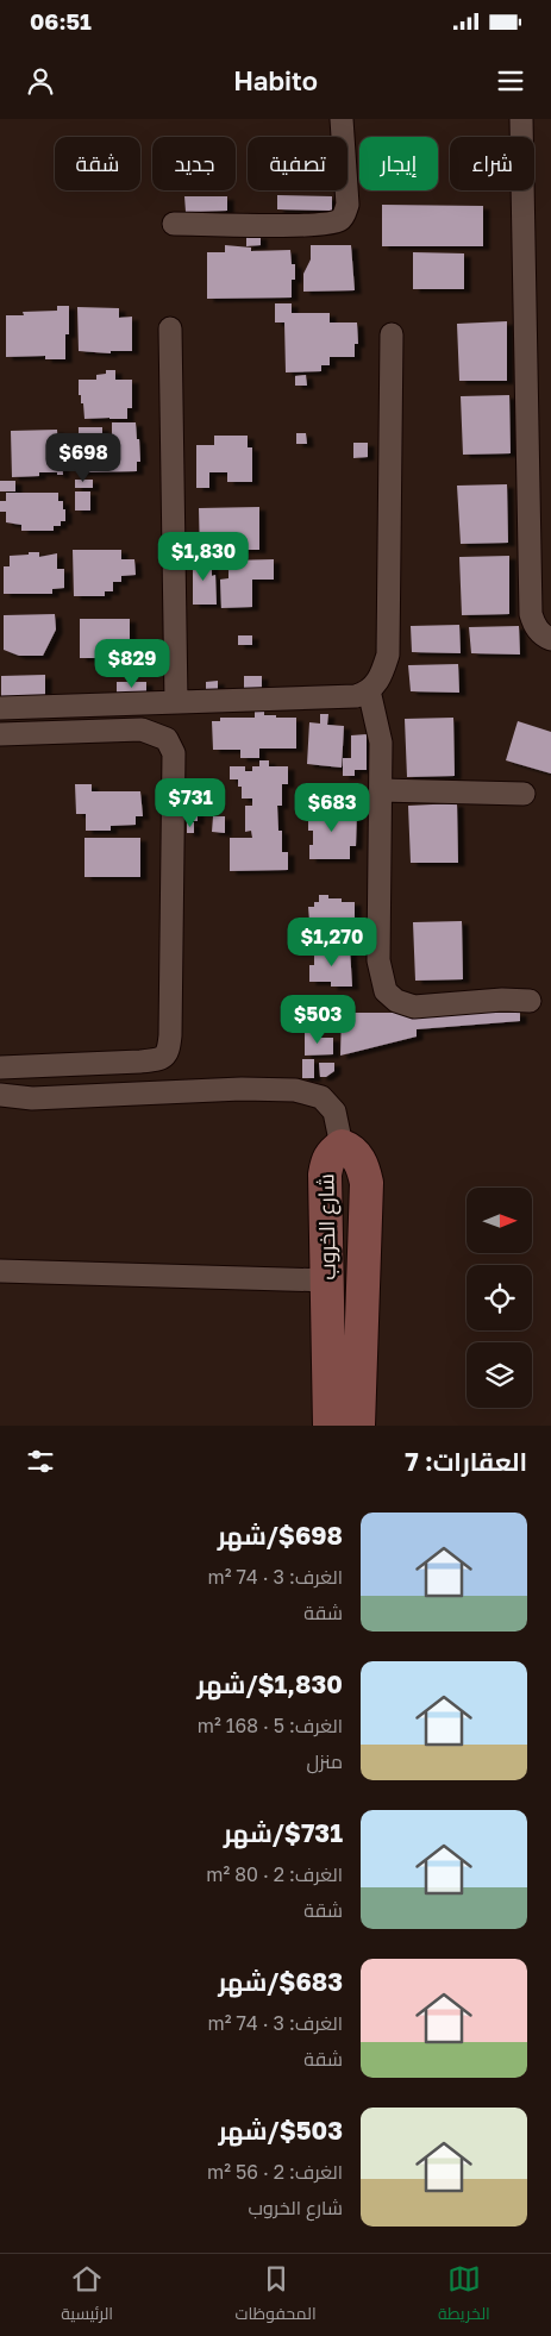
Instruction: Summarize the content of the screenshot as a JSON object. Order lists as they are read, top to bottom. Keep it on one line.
{"streets":{"main road":["شارع الخروب"]},"north":"right","page":{"status":"06:51","header":"Habito","chip":["شراء","إيجار","تصفية","جديد","شقة"],"price":["$698","$1,830","$829","$731","$683","$1,270","$503"],"heading":"العقارات: 7","list":[{"name":"$698/شهر","note":"الغرف: 3 · 74 m² · شقة"},{"name":"$1,830/شهر","note":"الغرف: 5 · 168 m² · منزل"},{"name":"$731/شهر","note":"الغرف: 2 · 80 m² · شقة"},{"name":"$683/شهر","note":"الغرف: 3 · 74 m² · شقة"},{"name":"$503/شهر","note":"الغرف: 2 · 56 m² · شارع الخروب"}],"tabs":["الخريطة","المحفوظات","الرئيسية"]}}
